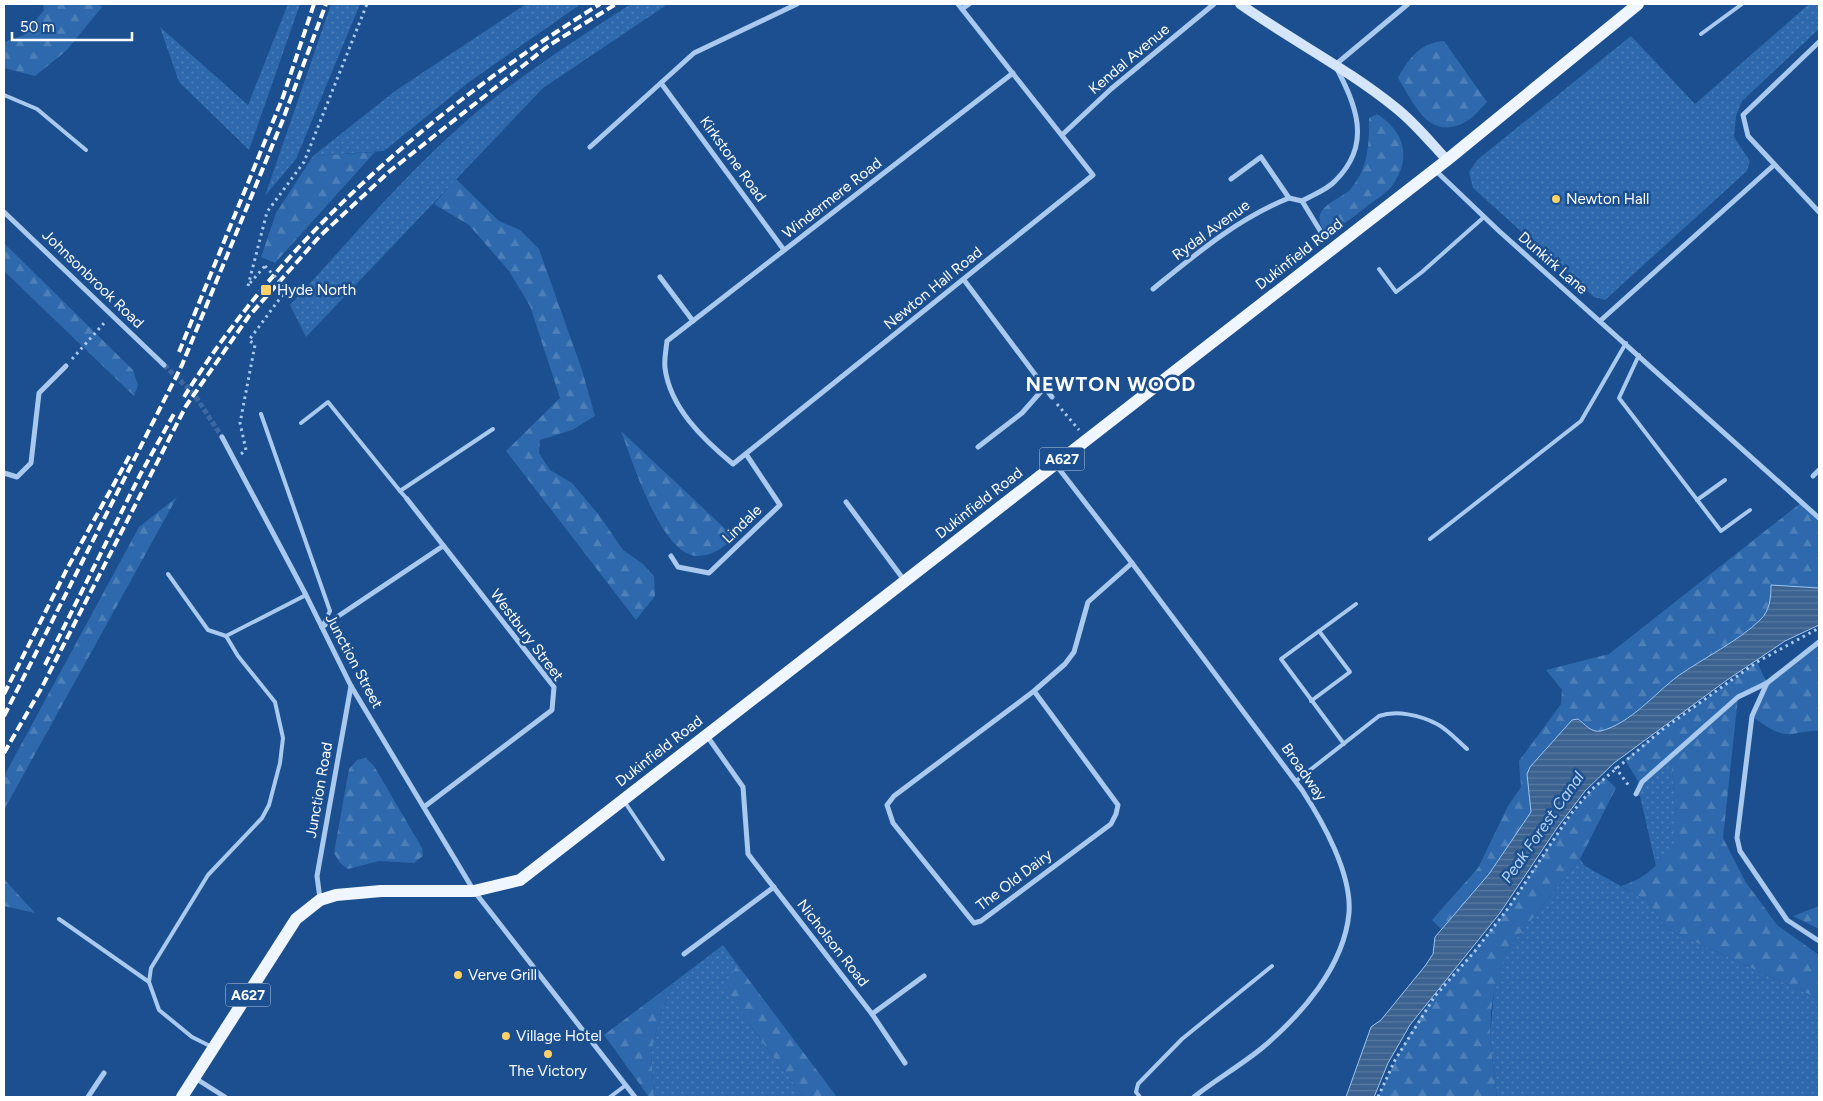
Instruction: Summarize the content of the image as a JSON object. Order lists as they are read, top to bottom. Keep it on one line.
{"streets":{"main road":["Dukinfield Road","A627"],"street":["Kendal Avenue","Kirkstone Road","Windermere Road","Rydal Avenue","Dunkirk Lane","Johnsonbrook Road","Newton Hall Road","Lindale","Westbury Street","Junction Street","Broadway","Junction Road","The Old Dairy","Nicholson Road"]},"crossings":[["Kendal Avenue","Newton Hall Road"],["Kirkstone Road","Windermere Road"],["Windermere Road","Newton Hall Road"],["Dukinfield Road","Dunkirk Lane"],["Dukinfield Road","A627"],["Dukinfield Road","Junction Street"],["Dukinfield Road","Broadway"],["Dukinfield Road","Junction Road"],["Dukinfield Road","Nicholson Road"],["Newton Hall Road","Lindale"],["A627","Junction Road"],["Westbury Street","Junction Street"],["Junction Street","Junction Road"],["Broadway","The Old Dairy"]],"districts":["NEWTON WOOD"],"water":["Peak Forest Canal"],"places":{"other":["Newton Hall","Verve Grill","Village Hotel","The Victory"],"transit":["Hyde North"]},"scale_bar":"50 m"}
